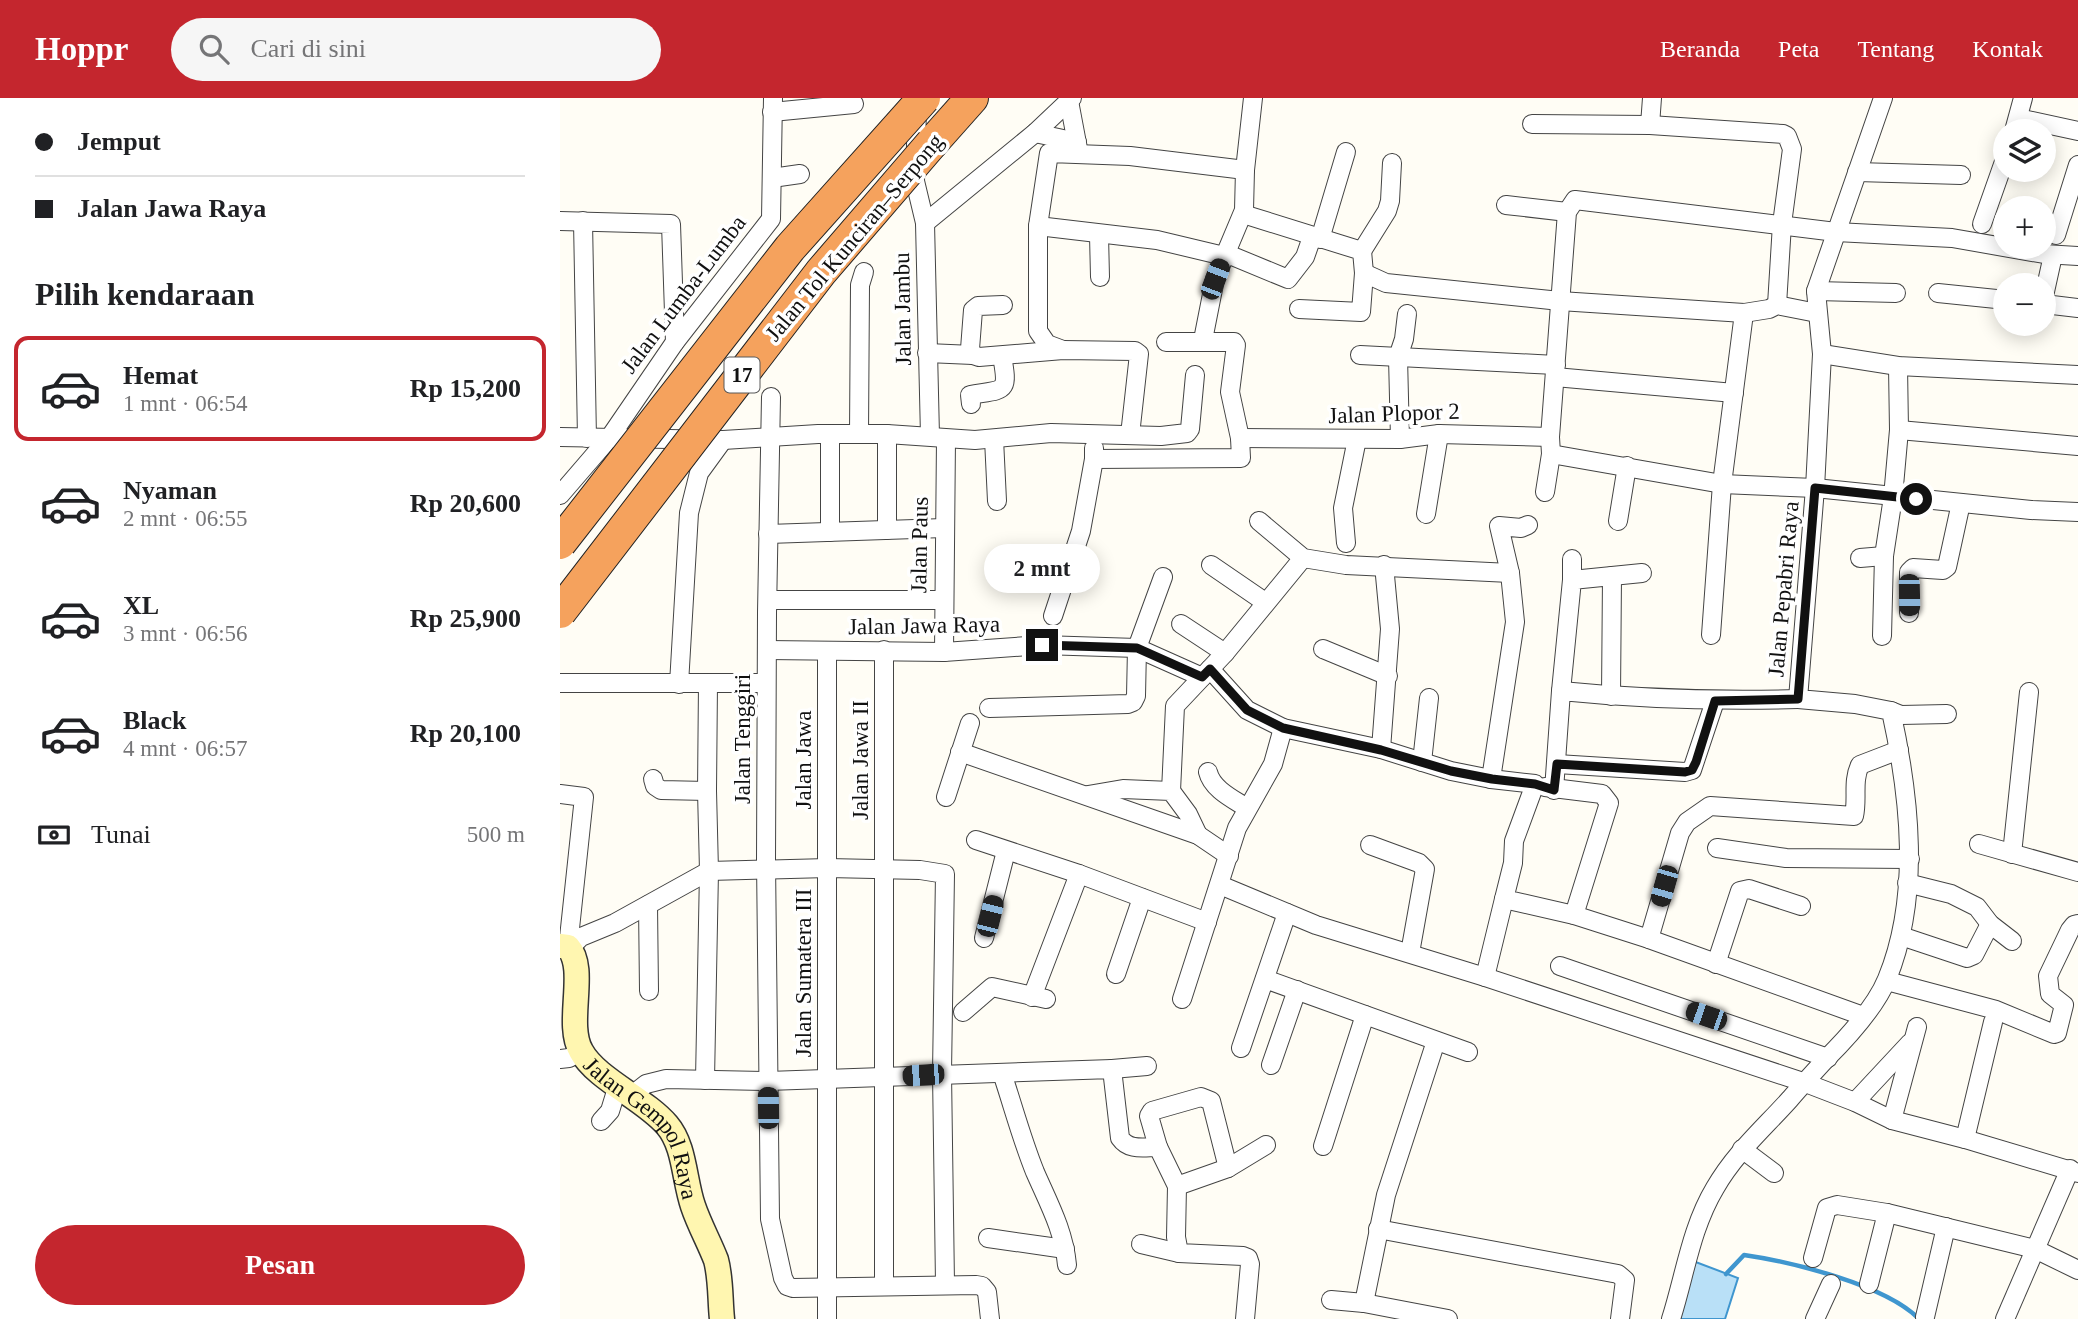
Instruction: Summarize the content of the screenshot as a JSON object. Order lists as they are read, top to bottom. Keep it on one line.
{"streets":{"highway":["Jalan Tol Kunciran–Serpong","17"],"street":["Jalan Lumba-Lumba","Jalan Jambu","Jalan Plopor 2","Jalan Paus","Jalan Pepabri Raya","Jalan Jawa Raya","Jalan Tenggiri","Jalan Jawa","Jalan Jawa II","Jalan Sumatera III","Jalan Gempol Raya"]},"crossings":[["Jalan Jambu","Jalan Paus"],["Jalan Plopor 2","Jalan Pepabri Raya"],["Jalan Paus","Jalan Jawa Raya"],["Jalan Jawa Raya","Jalan Tenggiri"],["Jalan Jawa Raya","Jalan Jawa"],["Jalan Jawa Raya","Jalan Jawa II"],["Jalan Tenggiri","Jalan Sumatera III"],["Jalan Jawa","Jalan Sumatera III"]],"page":{"header":"Hoppr","search":"Cari di sini","nav":["Beranda","Peta","Tentang","Kontak"],"banner":["Jemput","Jalan Jawa Raya"],"map_buttons":["+","−"],"heading":"Pilih kendaraan","list":[{"name":"Hemat","note":"1 mnt · 06:54","value":"Rp 15,200"},{"name":"Nyaman","note":"2 mnt · 06:55","value":"Rp 20,600"},{"name":"XL","note":"3 mnt · 06:56","value":"Rp 25,900"},{"name":"Black","note":"4 mnt · 06:57","value":"Rp 20,100"}],"bubble":"2 mnt","pay":["Tunai","500 m"],"buttons":"Pesan"}}
